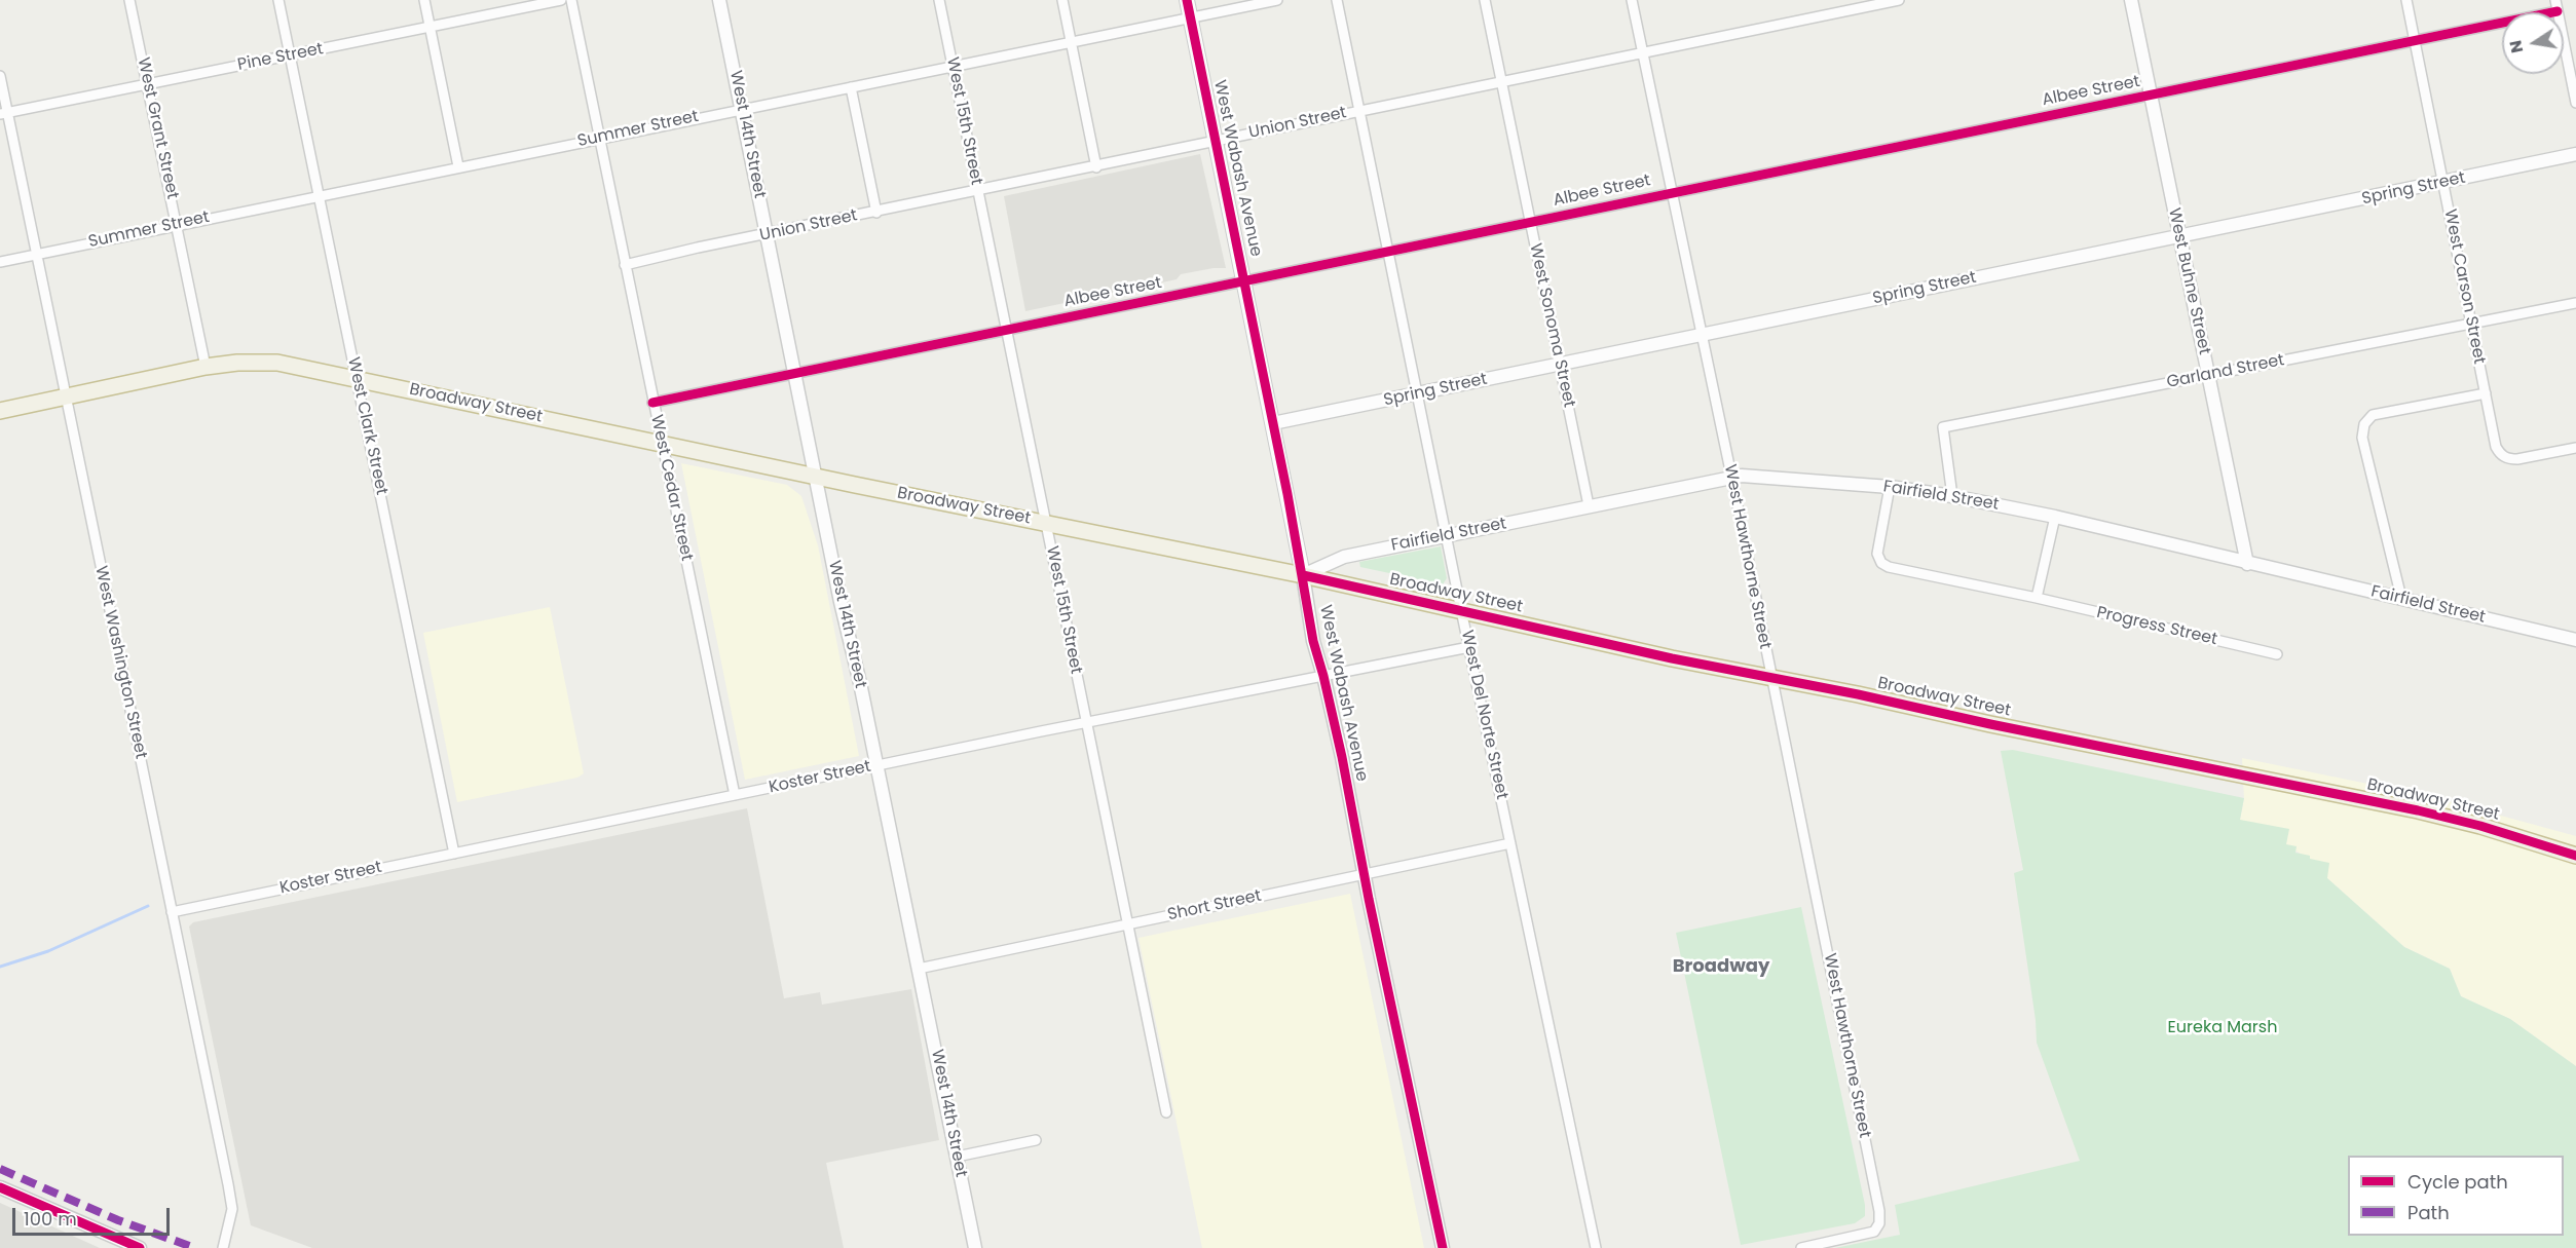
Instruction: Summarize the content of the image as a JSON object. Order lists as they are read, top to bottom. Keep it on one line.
{"streets":{"highway":["Broadway Street"],"main road":["West Wabash Avenue"],"street":["Pine Street","Albee Street","West 15th Street","Union Street","West Grant Street","Summer Street","West 14th Street","Spring Street","West Buhne Street","West Carson Street","West Sonoma Street","Garland Street","West Clark Street","West Cedar Street","Fairfield Street","West Hawthorne Street","Progress Street","West Washington Street","West Del Norte Street","Koster Street","Short Street"]},"crossings":[["Pine Street","West Grant Street"],["Pine Street","West Clark Street"],["Pine Street","West Washington Street"],["Albee Street","West 15th Street"],["Albee Street","West 14th Street"],["Albee Street","West Wabash Avenue"],["Albee Street","West Buhne Street"],["Albee Street","West Carson Street"],["Albee Street","West Sonoma Street"],["Albee Street","West Cedar Street"],["Albee Street","West Hawthorne Street"],["Albee Street","West Del Norte Street"],["West 15th Street","Union Street"],["West 15th Street","Summer Street"],["West 15th Street","Broadway Street"],["West 15th Street","Koster Street"],["West 15th Street","Short Street"],["Union Street","West 14th Street"],["Union Street","West Wabash Avenue"],["Union Street","West Sonoma Street"],["Union Street","West Cedar Street"],["Union Street","West Hawthorne Street"],["Union Street","West Del Norte Street"],["West Grant Street","Summer Street"],["West Grant Street","Broadway Street"],["Summer Street","West 14th Street"],["Summer Street","West Wabash Avenue"],["Summer Street","West Clark Street"],["Summer Street","West Cedar Street"],["Summer Street","West Washington Street"],["West 14th Street","Broadway Street"],["West 14th Street","Koster Street"],["West 14th Street","Short Street"],["West Wabash Avenue","Spring Street"],["West Wabash Avenue","Broadway Street"],["West Wabash Avenue","Fairfield Street"],["West Wabash Avenue","Koster Street"],["West Wabash Avenue","Short Street"],["Spring Street","West Buhne Street"],["Spring Street","West Carson Street"],["Spring Street","West Sonoma Street"],["Spring Street","West Hawthorne Street"],["Spring Street","West Del Norte Street"],["West Buhne Street","Garland Street"],["West Buhne Street","Fairfield Street"],["West Carson Street","Garland Street"],["West Sonoma Street","Fairfield Street"],["Garland Street","Fairfield Street"],["Broadway Street","West Clark Street"],["Broadway Street","West Cedar Street"],["Broadway Street","Fairfield Street"],["Broadway Street","West Hawthorne Street"],["Broadway Street","West Washington Street"],["Broadway Street","West Del Norte Street"],["West Clark Street","Koster Street"],["West Cedar Street","Koster Street"],["Fairfield Street","West Hawthorne Street"],["Fairfield Street","Progress Street"],["Fairfield Street","West Del Norte Street"],["West Washington Street","Koster Street"],["West Del Norte Street","Koster Street"],["West Del Norte Street","Short Street"]],"districts":["Broadway"],"parks":["Eureka Marsh"],"legend":["Cycle path","Path"],"scale_bar":"100 m","north":"left"}
